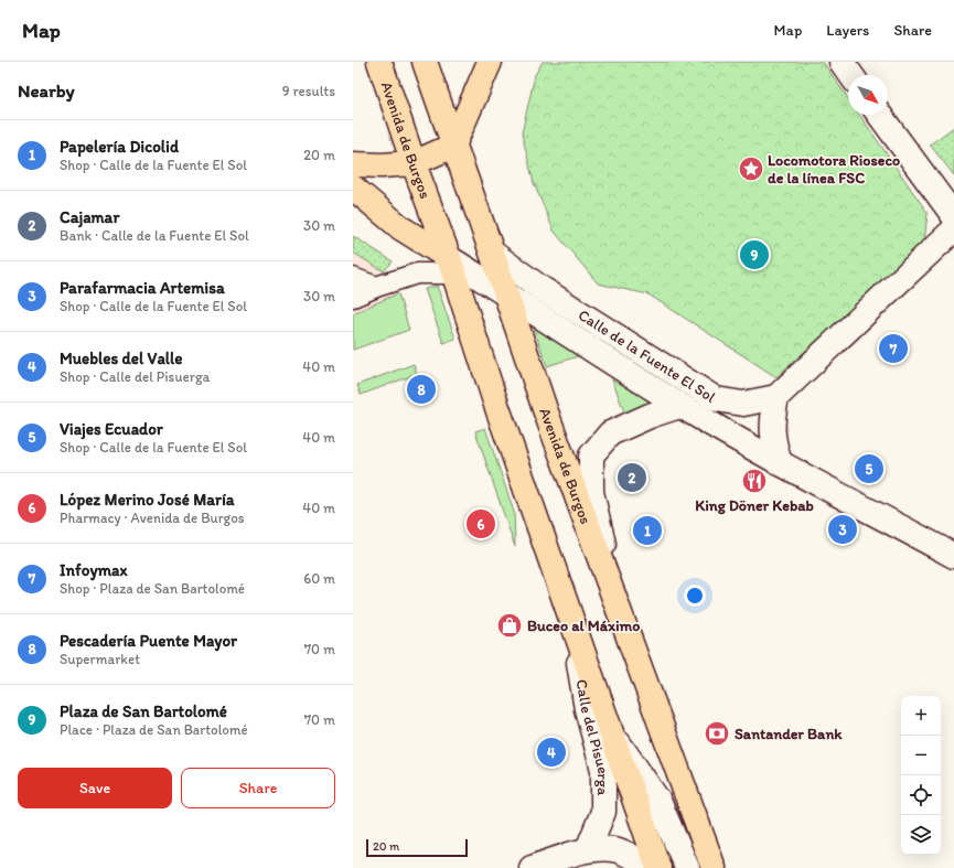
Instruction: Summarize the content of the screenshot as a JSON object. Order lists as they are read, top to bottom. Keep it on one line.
{"streets":{"highway":["Avenida de Burgos"],"street":["Calle de la Fuente El Sol","Calle del Pisuerga"]},"crossings":[["Avenida de Burgos","Calle de la Fuente El Sol"],["Avenida de Burgos","Calle del Pisuerga"]],"places":{"place":["Locomotora Rioseco de la línea FSC"],"restaurant":["King Döner Kebab"],"shop":["Buceo al Máximo"],"bank":["Santander Bank"]},"scale_bar":"20 m","north":"bottom right","page":{"header":"Map","nav":["Map","Layers","Share"],"heading":["Nearby","9 results"],"list":[{"mark":"1","name":"Papelería Dicolid","note":"Shop · Calle de la Fuente El Sol","value":"20 m"},{"mark":"2","name":"Cajamar","note":"Bank · Calle de la Fuente El Sol","value":"30 m"},{"mark":"3","name":"Parafarmacia Artemisa","note":"Shop · Calle de la Fuente El Sol","value":"30 m"},{"mark":"4","name":"Muebles del Valle","note":"Shop · Calle del Pisuerga","value":"40 m"},{"mark":"5","name":"Viajes Ecuador","note":"Shop · Calle de la Fuente El Sol","value":"40 m"},{"mark":"6","name":"López Merino José María","note":"Pharmacy · Avenida de Burgos","value":"40 m"},{"mark":"7","name":"Infoymax","note":"Shop · Plaza de San Bartolomé","value":"60 m"},{"mark":"8","name":"Pescadería Puente Mayor","note":"Supermarket","value":"70 m"},{"mark":"9","name":"Plaza de San Bartolomé","note":"Place · Plaza de San Bartolomé","value":"70 m"}],"pins":["9","7","8","5","2","6","3","1","4"],"map_buttons":["+","−"],"buttons":["Save","Share"],"scale":"20 m"}}
